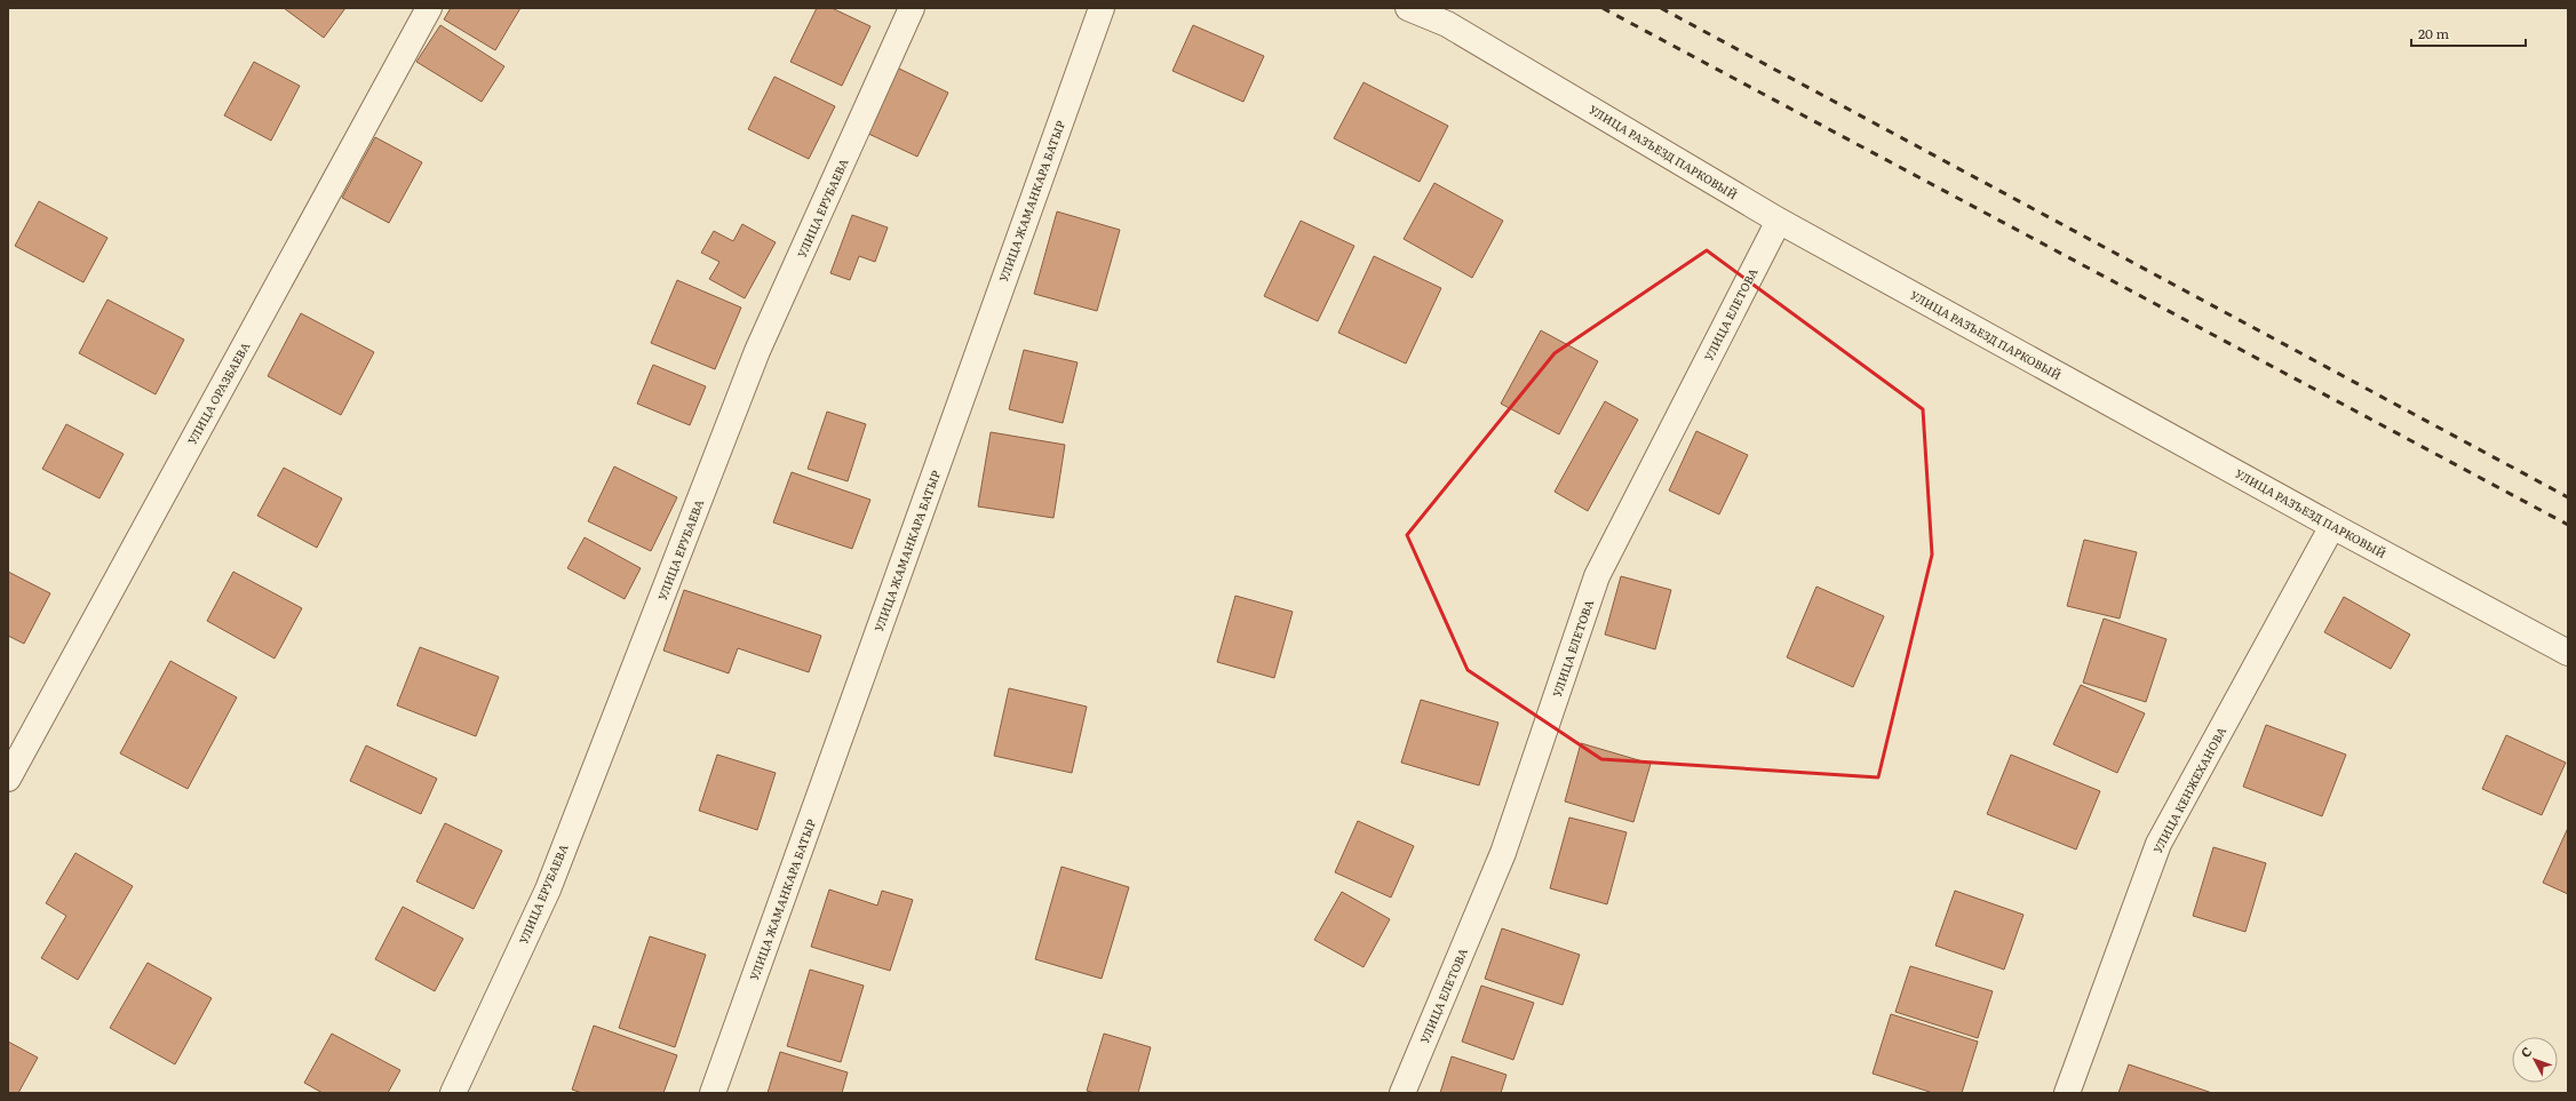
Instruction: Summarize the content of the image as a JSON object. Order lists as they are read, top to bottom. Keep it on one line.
{"streets":{"street":["УЛИЦА РАЗЪЕЗД ПАРКОВЫЙ","УЛИЦА ЖАМАНКАРА БАТЫР","УЛИЦА ЕРУБАЕВА","УЛИЦА ЕЛЕТОВА","УЛИЦА ОРАЗБАЕВА","УЛИЦА КЕНЖЕХАНОВА"]},"crossings":[["УЛИЦА РАЗЪЕЗД ПАРКОВЫЙ","УЛИЦА ЕЛЕТОВА"],["УЛИЦА РАЗЪЕЗД ПАРКОВЫЙ","УЛИЦА КЕНЖЕХАНОВА"]],"scale_bar":"20 m","north":"top left"}
